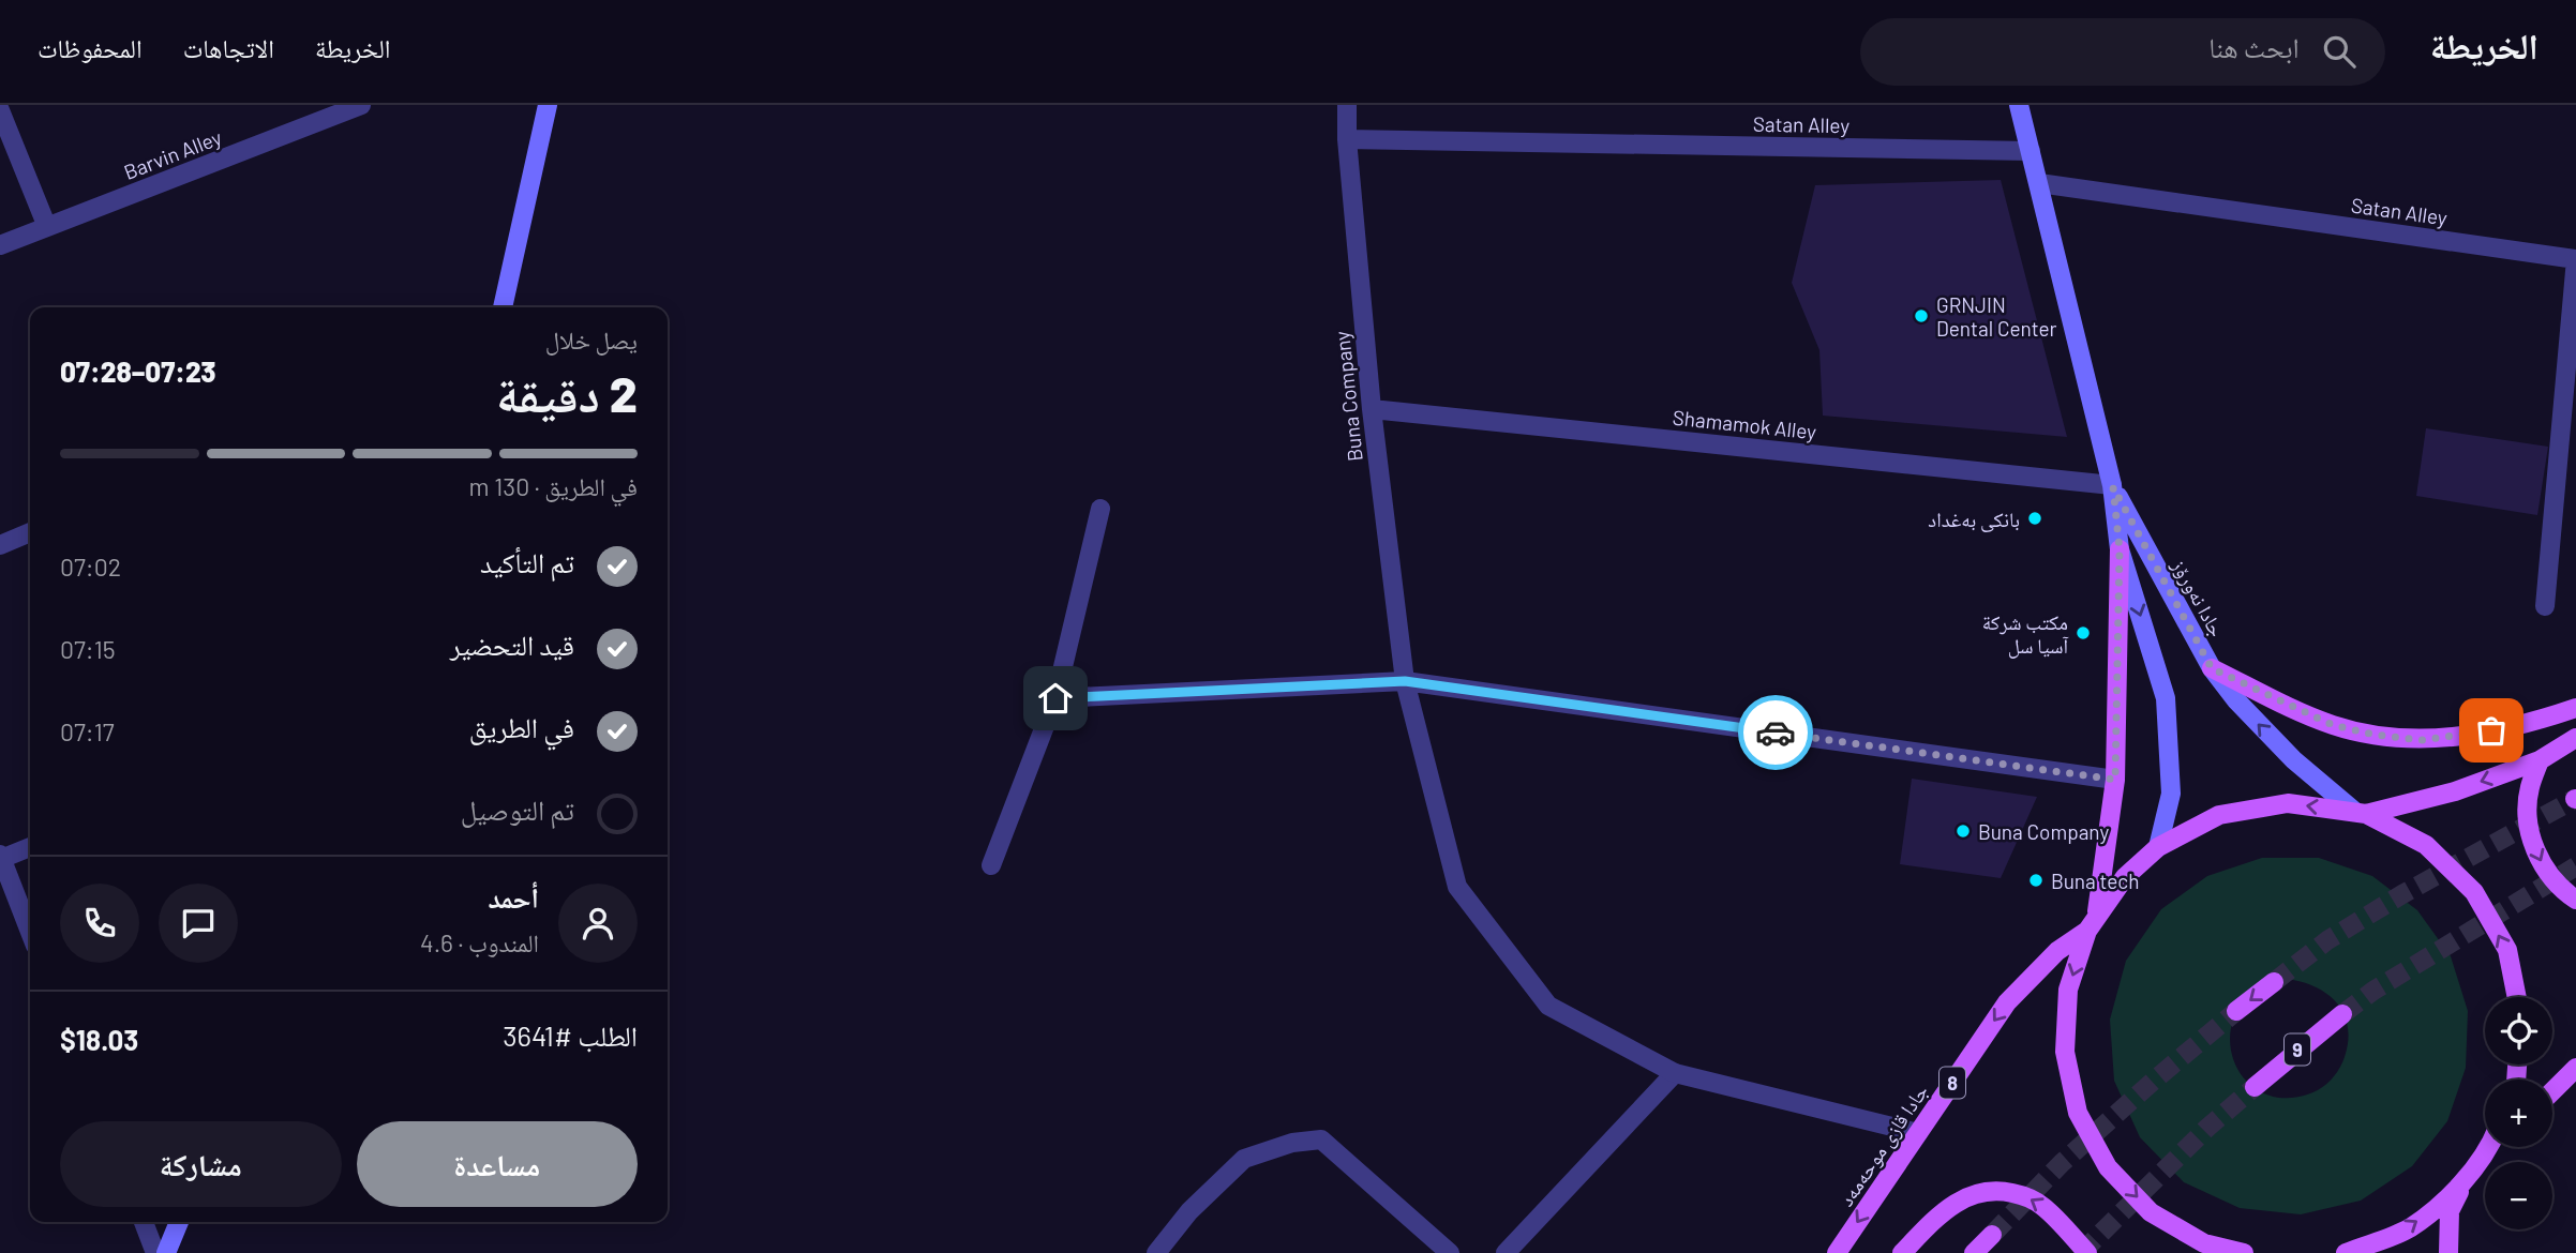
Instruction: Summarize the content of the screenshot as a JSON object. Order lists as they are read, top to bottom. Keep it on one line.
{"streets":{"main road":["9","8","جادا قازی موحەمەد"],"street":["Satan Alley","Barvin Alley","Buna Company","Shamamok Alley","جادا نەورۆز"]},"crossings":[["Satan Alley","Buna Company"],["Satan Alley","جادا نەورۆز"],["Buna Company","Shamamok Alley"],["Buna Company","جادا قازی موحەمەد"],["Shamamok Alley","جادا نەورۆز"]],"one_way":["جادا قازی موحەمەد"],"places":["GRNJIN Dental Center","بانکی بەغداد","مكتب شركة آسيا سل","Buna Company","Buna tech"],"page":{"header":"الخريطة","search":"ابحث هنا","nav":["الخريطة","الاتجاهات","المحفوظات"],"heading":["2 دقيقة","يصل خلال","07:23–07:28"],"panel":["أحمد","المندوب · 4.6","الطلب #3641","$18.03"],"bar":"في الطريق · 130 m","list":[["تم التأكيد","07:02"],["قيد التحضير","07:15"],["في الطريق","07:17"],"تم التوصيل"],"map_buttons":["+","−"],"buttons":["مساعدة","مشاركة"]}}
